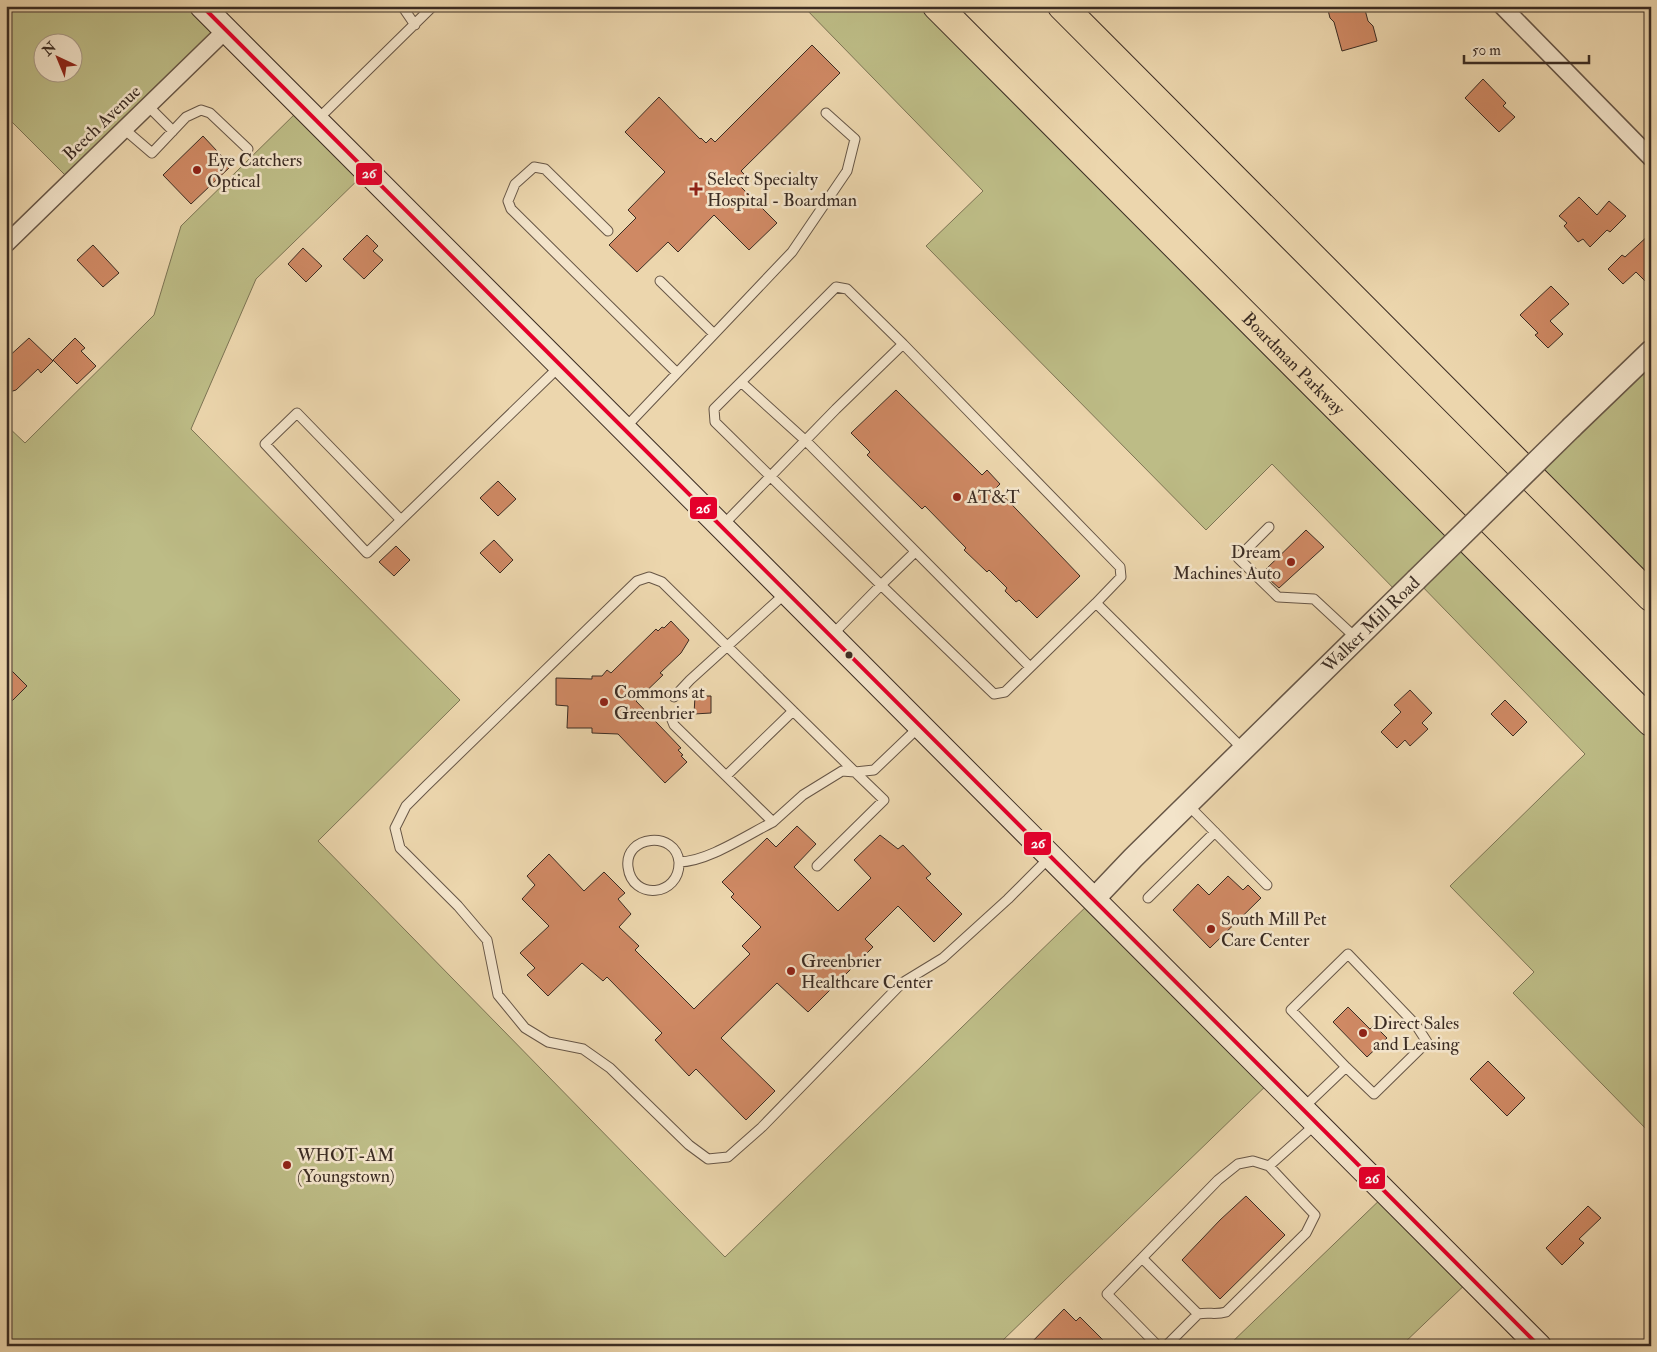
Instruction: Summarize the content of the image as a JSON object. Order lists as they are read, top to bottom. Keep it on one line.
{"streets":{"highway":["Boardman Parkway"],"street":["Beech Avenue","Walker Mill Road"]},"places":{"other":["Eye Catchers Optical","AT&T","Dream Machines Auto","Commons at Greenbrier","South Mill Pet Care Center","Greenbrier Healthcare Center","Direct Sales and Leasing","WHOT-AM (Youngstown)"],"health":["Select Specialty Hospital - Boardman"]},"lines":["transit line 26"],"scale_bar":"50 m","north":"top left"}
